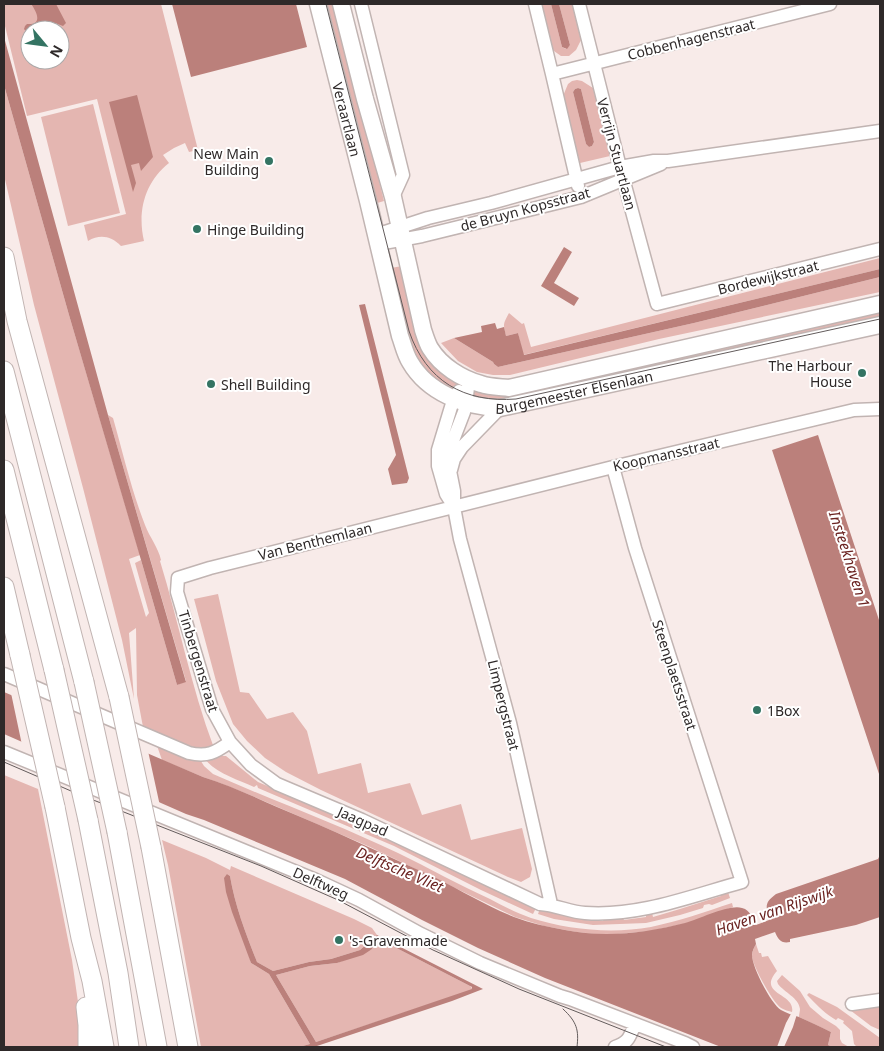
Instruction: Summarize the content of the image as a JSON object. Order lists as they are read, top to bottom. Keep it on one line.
{"streets":{"main road":["Veraartlaan","Burgemeester Elsenlaan"],"street":["Cobbenhagenstraat","Verrijn Stuartlaan","de Bruyn Kopsstraat","Bordewijkstraat","Koopmansstraat","Van Benthemlaan","Tinbergenstraat","Steenplaetsstraat","Limpergstraat","Jaagpad","Delftweg"]},"crossings":[["Cobbenhagenstraat","Verrijn Stuartlaan"],["Veraartlaan","de Bruyn Kopsstraat"],["Veraartlaan","Burgemeester Elsenlaan"],["Verrijn Stuartlaan","de Bruyn Kopsstraat"],["Verrijn Stuartlaan","Bordewijkstraat"],["de Bruyn Kopsstraat","Burgemeester Elsenlaan"],["Burgemeester Elsenlaan","Limpergstraat"],["Koopmansstraat","Van Benthemlaan"],["Koopmansstraat","Steenplaetsstraat"],["Koopmansstraat","Limpergstraat"],["Van Benthemlaan","Tinbergenstraat"],["Van Benthemlaan","Limpergstraat"],["Tinbergenstraat","Jaagpad"],["Steenplaetsstraat","Jaagpad"],["Limpergstraat","Jaagpad"]],"water":["Insteekhaven 1","Delftsche Vliet","Haven van Rijswijk"],"places":["New Main Building","Hinge Building","The Harbour House","Shell Building","1Box","'s-Gravenmade"],"north":"bottom right"}
